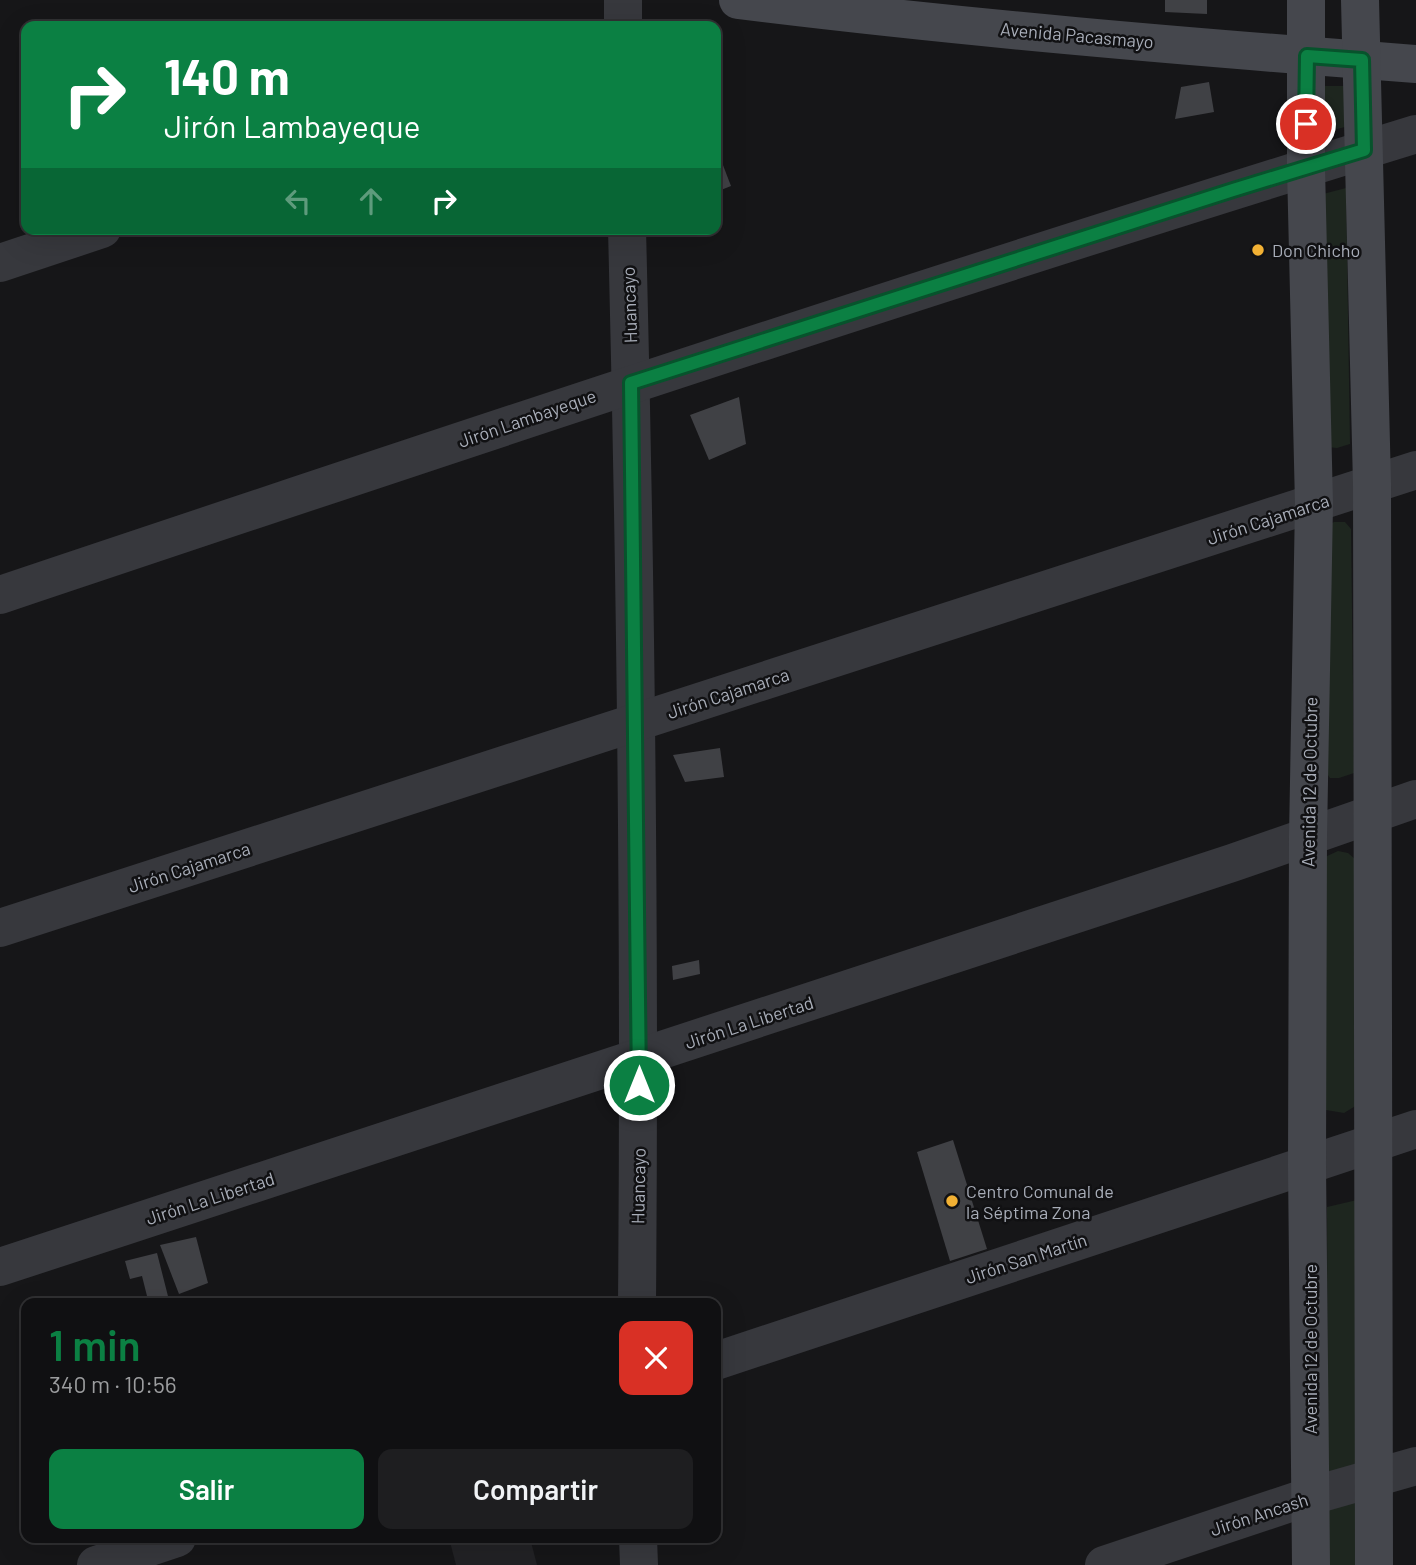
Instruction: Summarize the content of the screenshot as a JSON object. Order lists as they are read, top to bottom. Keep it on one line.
{"streets":{"main road":["Avenida Pacasmayo","Avenida 12 de Octubre"],"street":["Huancayo","Jirón Lambayeque","Jirón Cajamarca","Jirón La Libertad","Jirón San Martín","Jirón Ancash"]},"crossings":[["Avenida Pacasmayo","Avenida 12 de Octubre"],["Huancayo","Jirón Lambayeque"],["Huancayo","Jirón Cajamarca"],["Huancayo","Jirón La Libertad"],["Jirón Lambayeque","Avenida 12 de Octubre"],["Jirón Cajamarca","Avenida 12 de Octubre"],["Avenida 12 de Octubre","Jirón La Libertad"],["Avenida 12 de Octubre","Jirón San Martín"],["Avenida 12 de Octubre","Jirón Ancash"]],"places":["Don Chicho","Centro Comunal de la Séptima Zona"],"page":{"turn":["140 m","Jirón Lambayeque"],"heading":["1 min","340 m · 10:56"],"buttons":["Salir","Compartir"]}}
